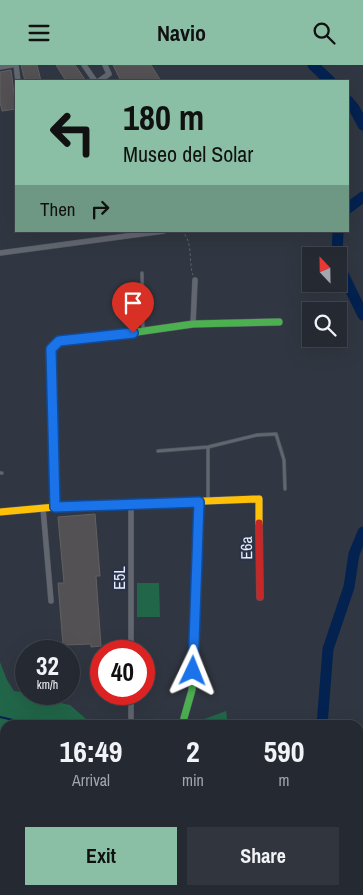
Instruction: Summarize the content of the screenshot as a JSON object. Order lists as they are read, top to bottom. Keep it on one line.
{"streets":{"street":["E6a","E5L"]},"north":"top","page":{"header":"Navio","turn":["180 m","Museo del Solar"],"then":"Then","speed":"32 km/h","limit":"40","eta":["16:49","Arrival","2","min","590","m"],"buttons":["Exit","Share"]}}
